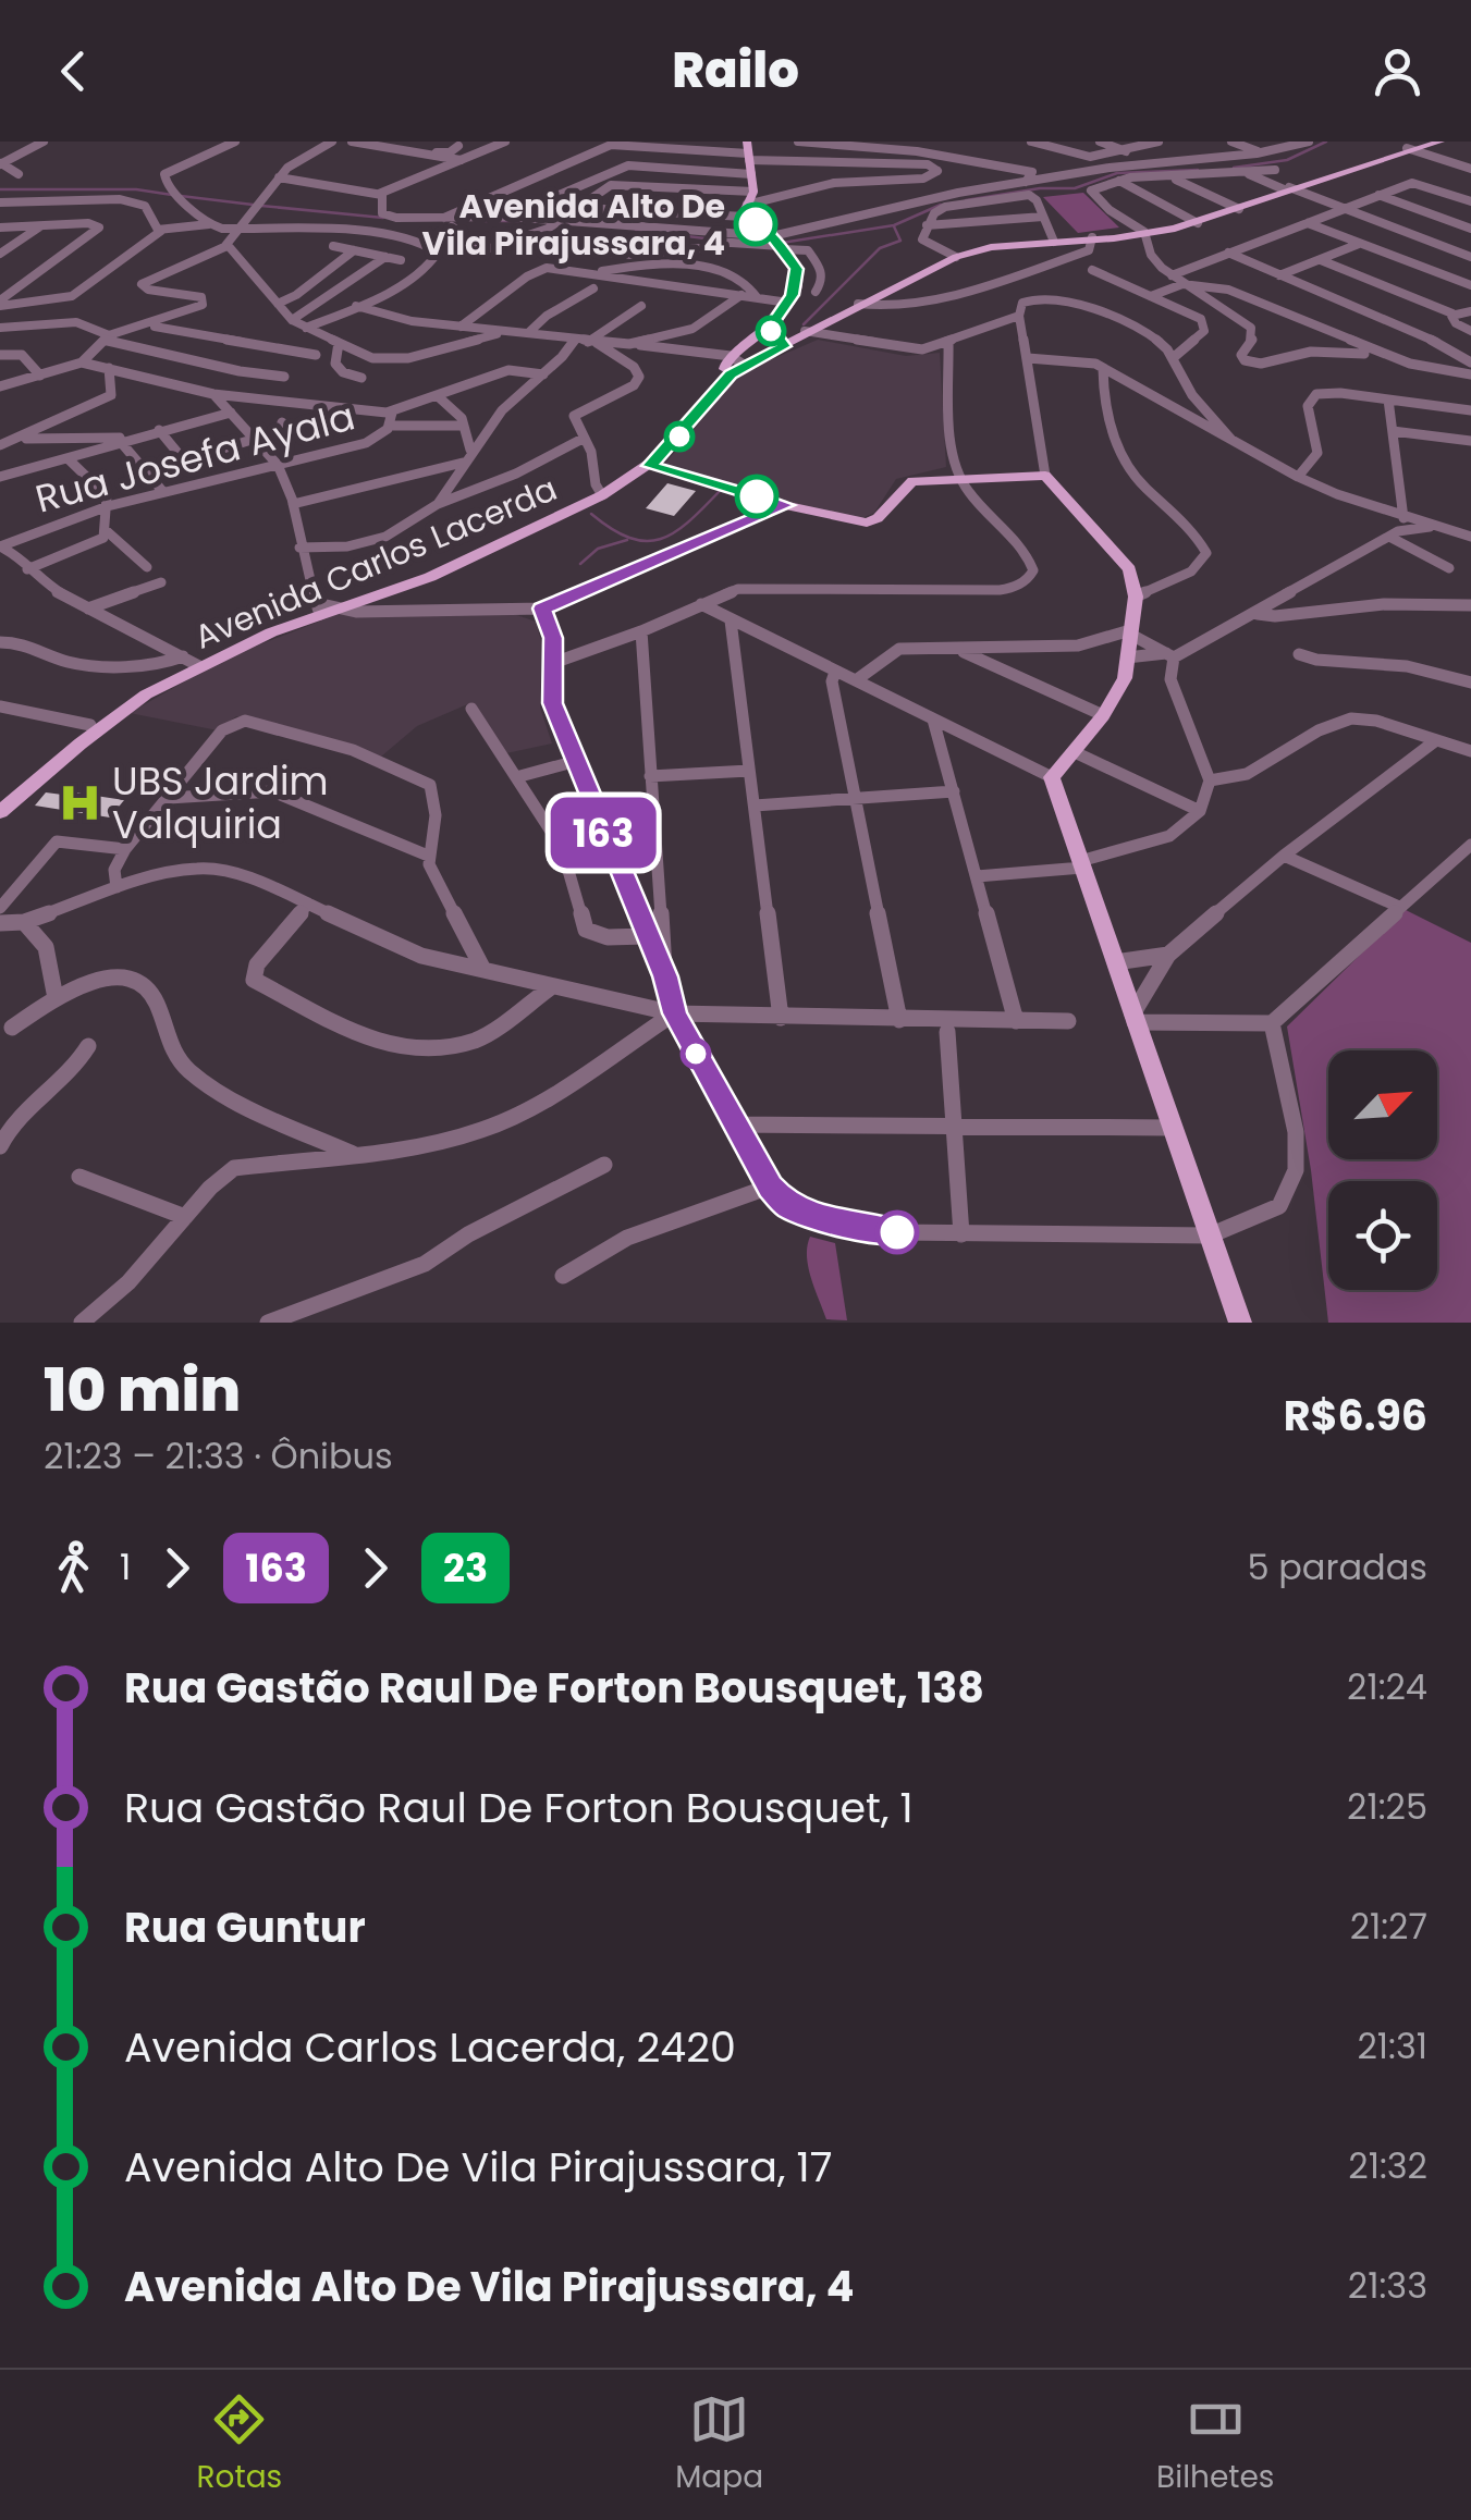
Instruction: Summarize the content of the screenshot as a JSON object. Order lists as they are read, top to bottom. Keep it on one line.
{"streets":{"main road":["Avenida Carlos Lacerda"],"street":["Rua Josefa Ayala"]},"places":{"other":["Avenida Alto De Vila Pirajussara, 4"],"hospital":["UBS Jardim Valquiria"]},"lines":["bus line 23","bus line 163"],"north":"top right","page":{"header":"Railo","on_map":"163","heading":["10 min","21:23 – 21:33 · Ônibus","R$6.96"],"legs":["1","163","23","5 paradas"],"list":[{"name":"Rua Gastão Raul De Forton Bousquet, 138","value":"21:24"},{"name":"Rua Gastão Raul De Forton Bousquet, 1","value":"21:25"},{"name":"Rua Guntur","value":"21:27"},{"name":"Avenida Carlos Lacerda, 2420","value":"21:31"},{"name":"Avenida Alto De Vila Pirajussara, 17","value":"21:32"},{"name":"Avenida Alto De Vila Pirajussara, 4","value":"21:33"}],"tabs":["Rotas","Mapa","Bilhetes"]}}
